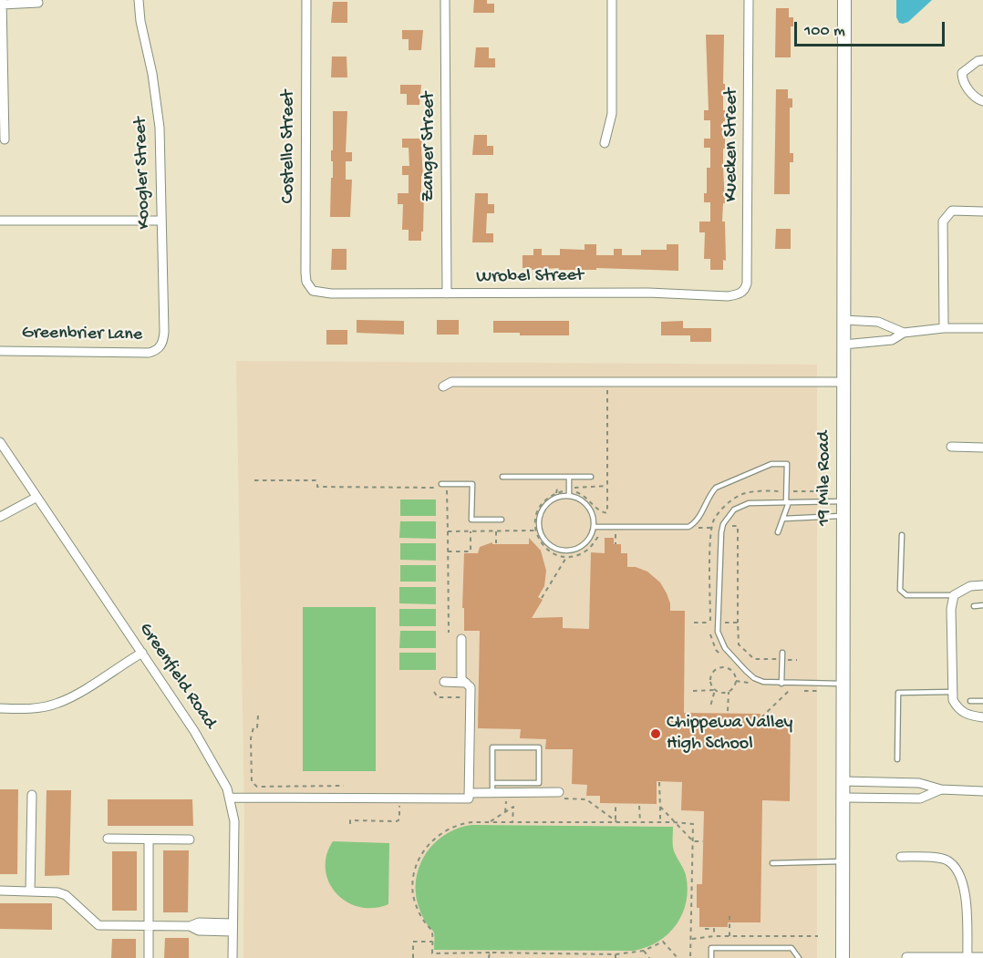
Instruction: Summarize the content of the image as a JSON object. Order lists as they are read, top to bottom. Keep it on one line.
{"streets":{"street":["Kuecken Street","Costello Street","Zanger Street","Koogler Street","Wrobel Street","Greenbrier Lane","19 Mile Road","Greenfield Road"]},"crossings":[["Kuecken Street","Wrobel Street"],["Costello Street","Wrobel Street"],["Zanger Street","Wrobel Street"],["Koogler Street","Greenbrier Lane"]],"places":["Chippewa Valley High School"],"scale_bar":"100 m"}
